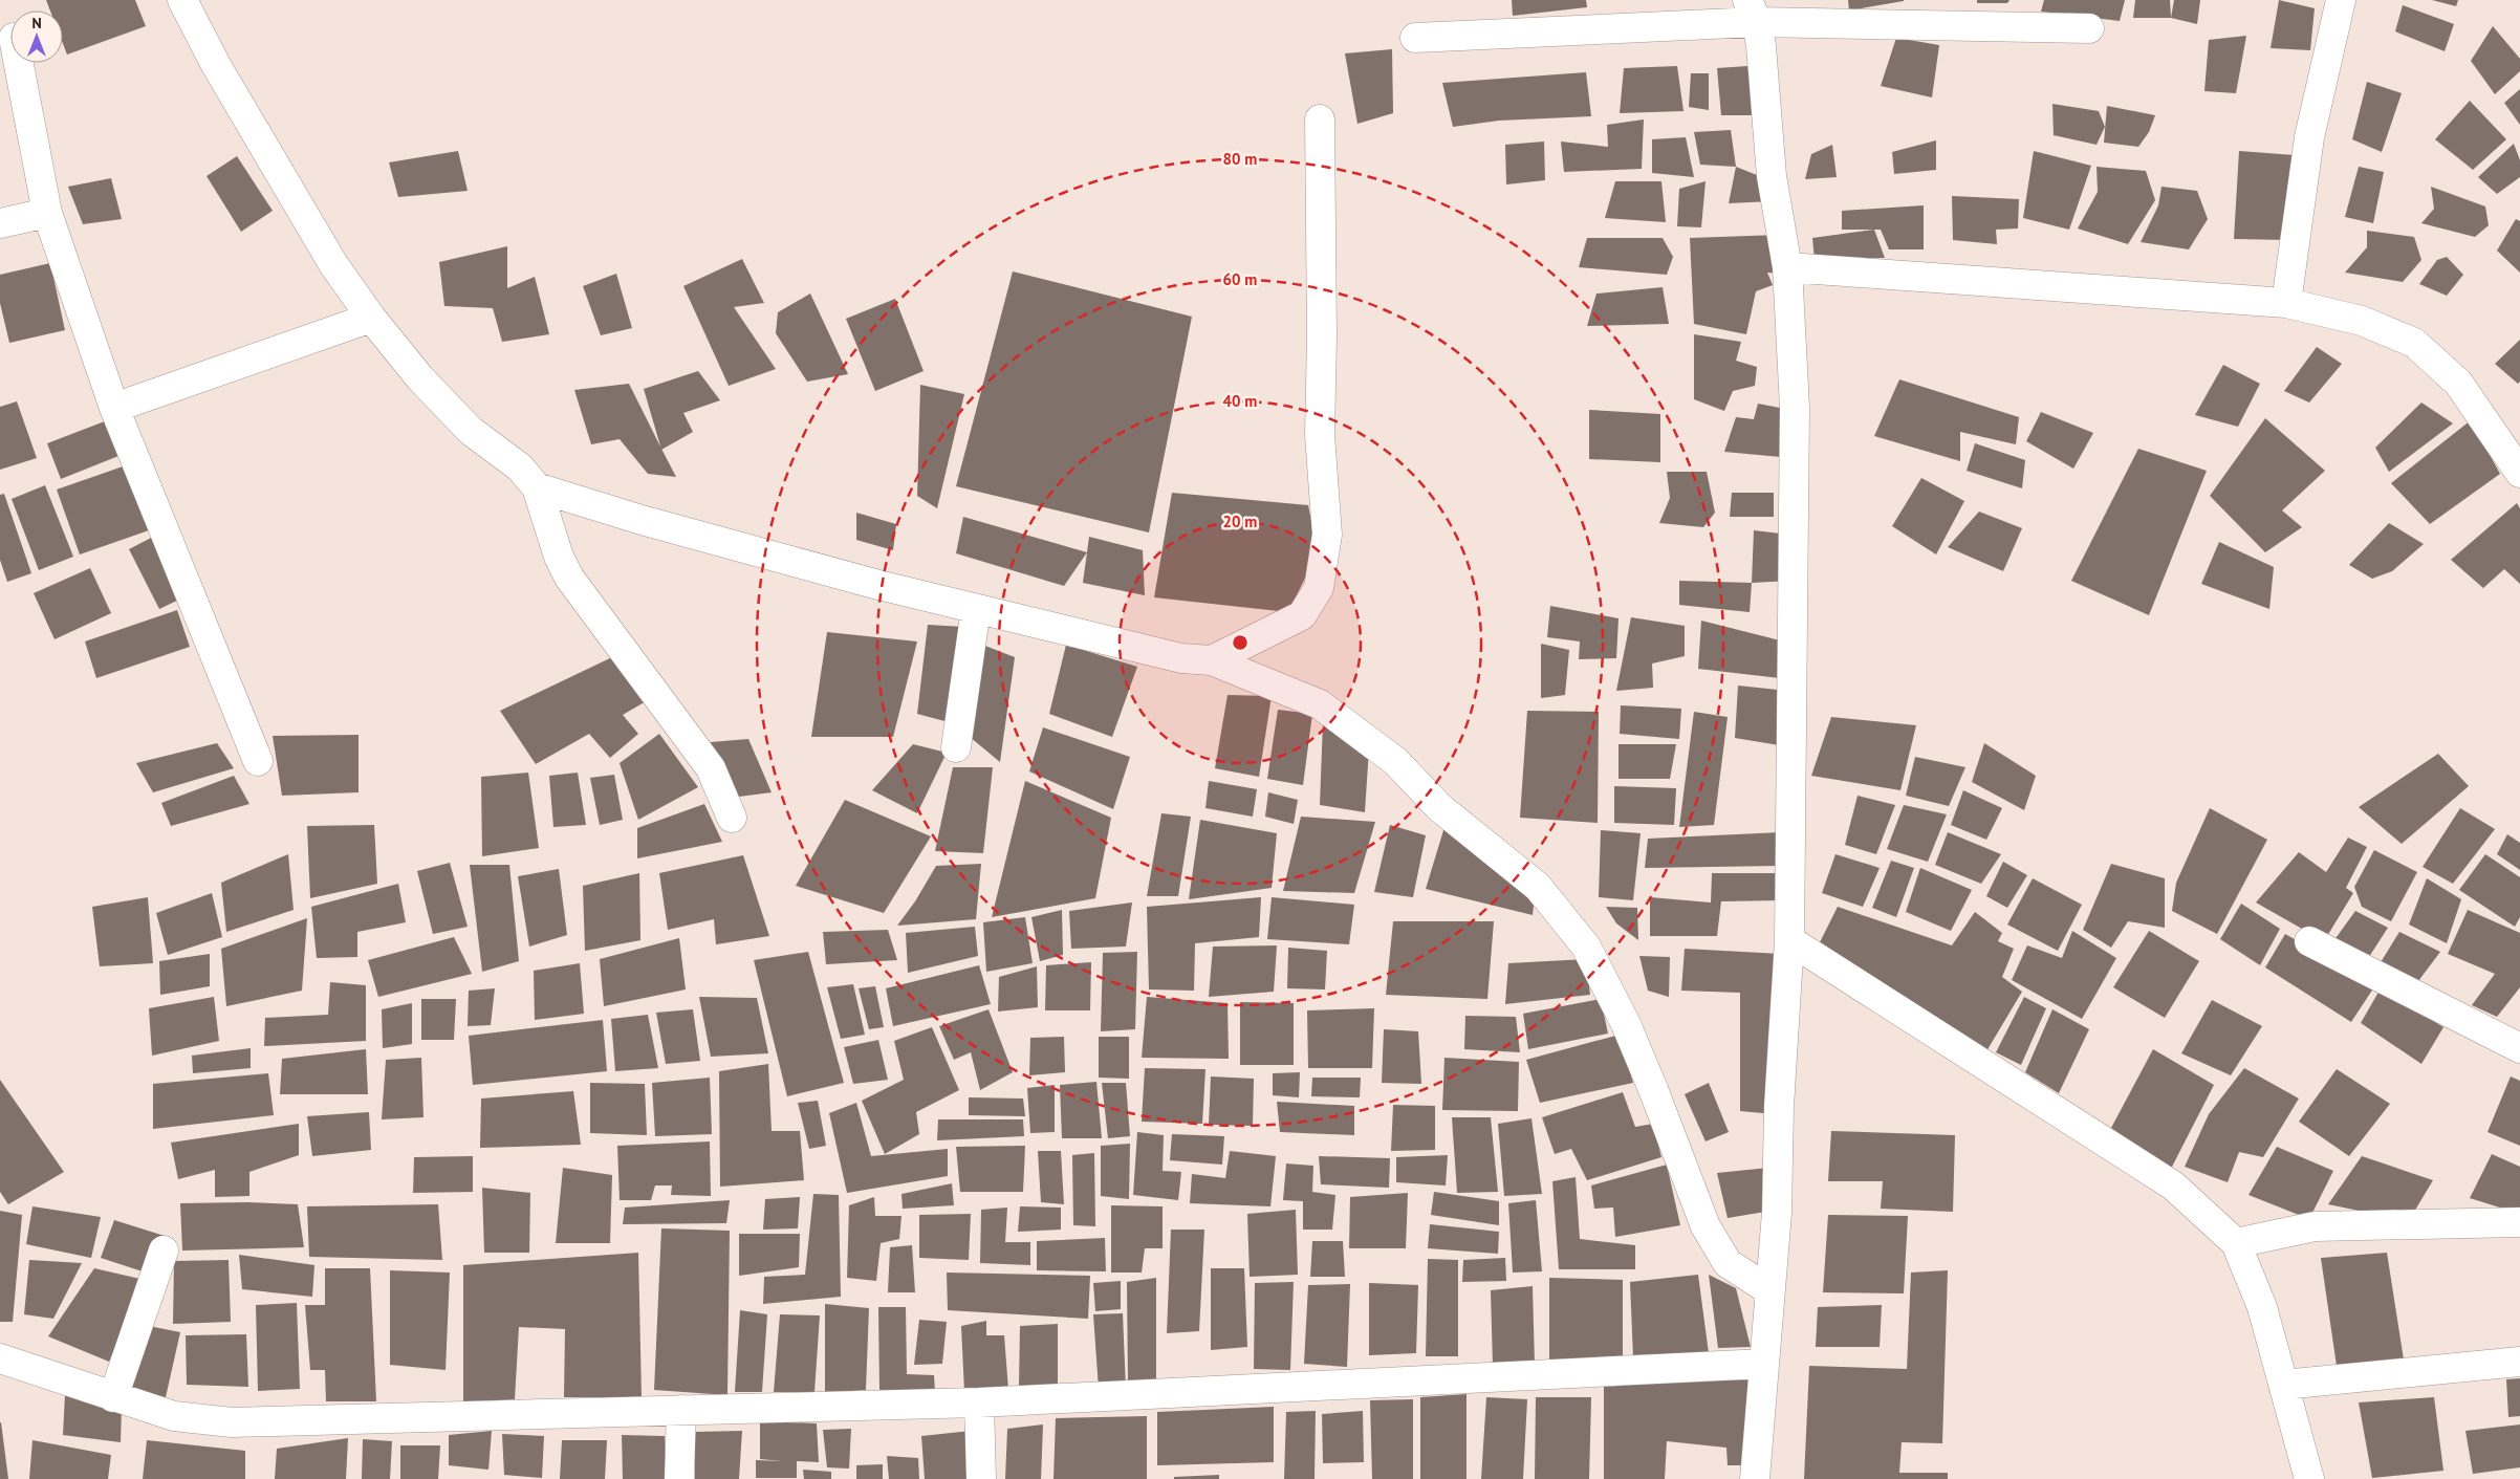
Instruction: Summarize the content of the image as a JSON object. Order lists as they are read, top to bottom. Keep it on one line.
{"north":"top","rings":["80 m","60 m","40 m","20 m"]}
